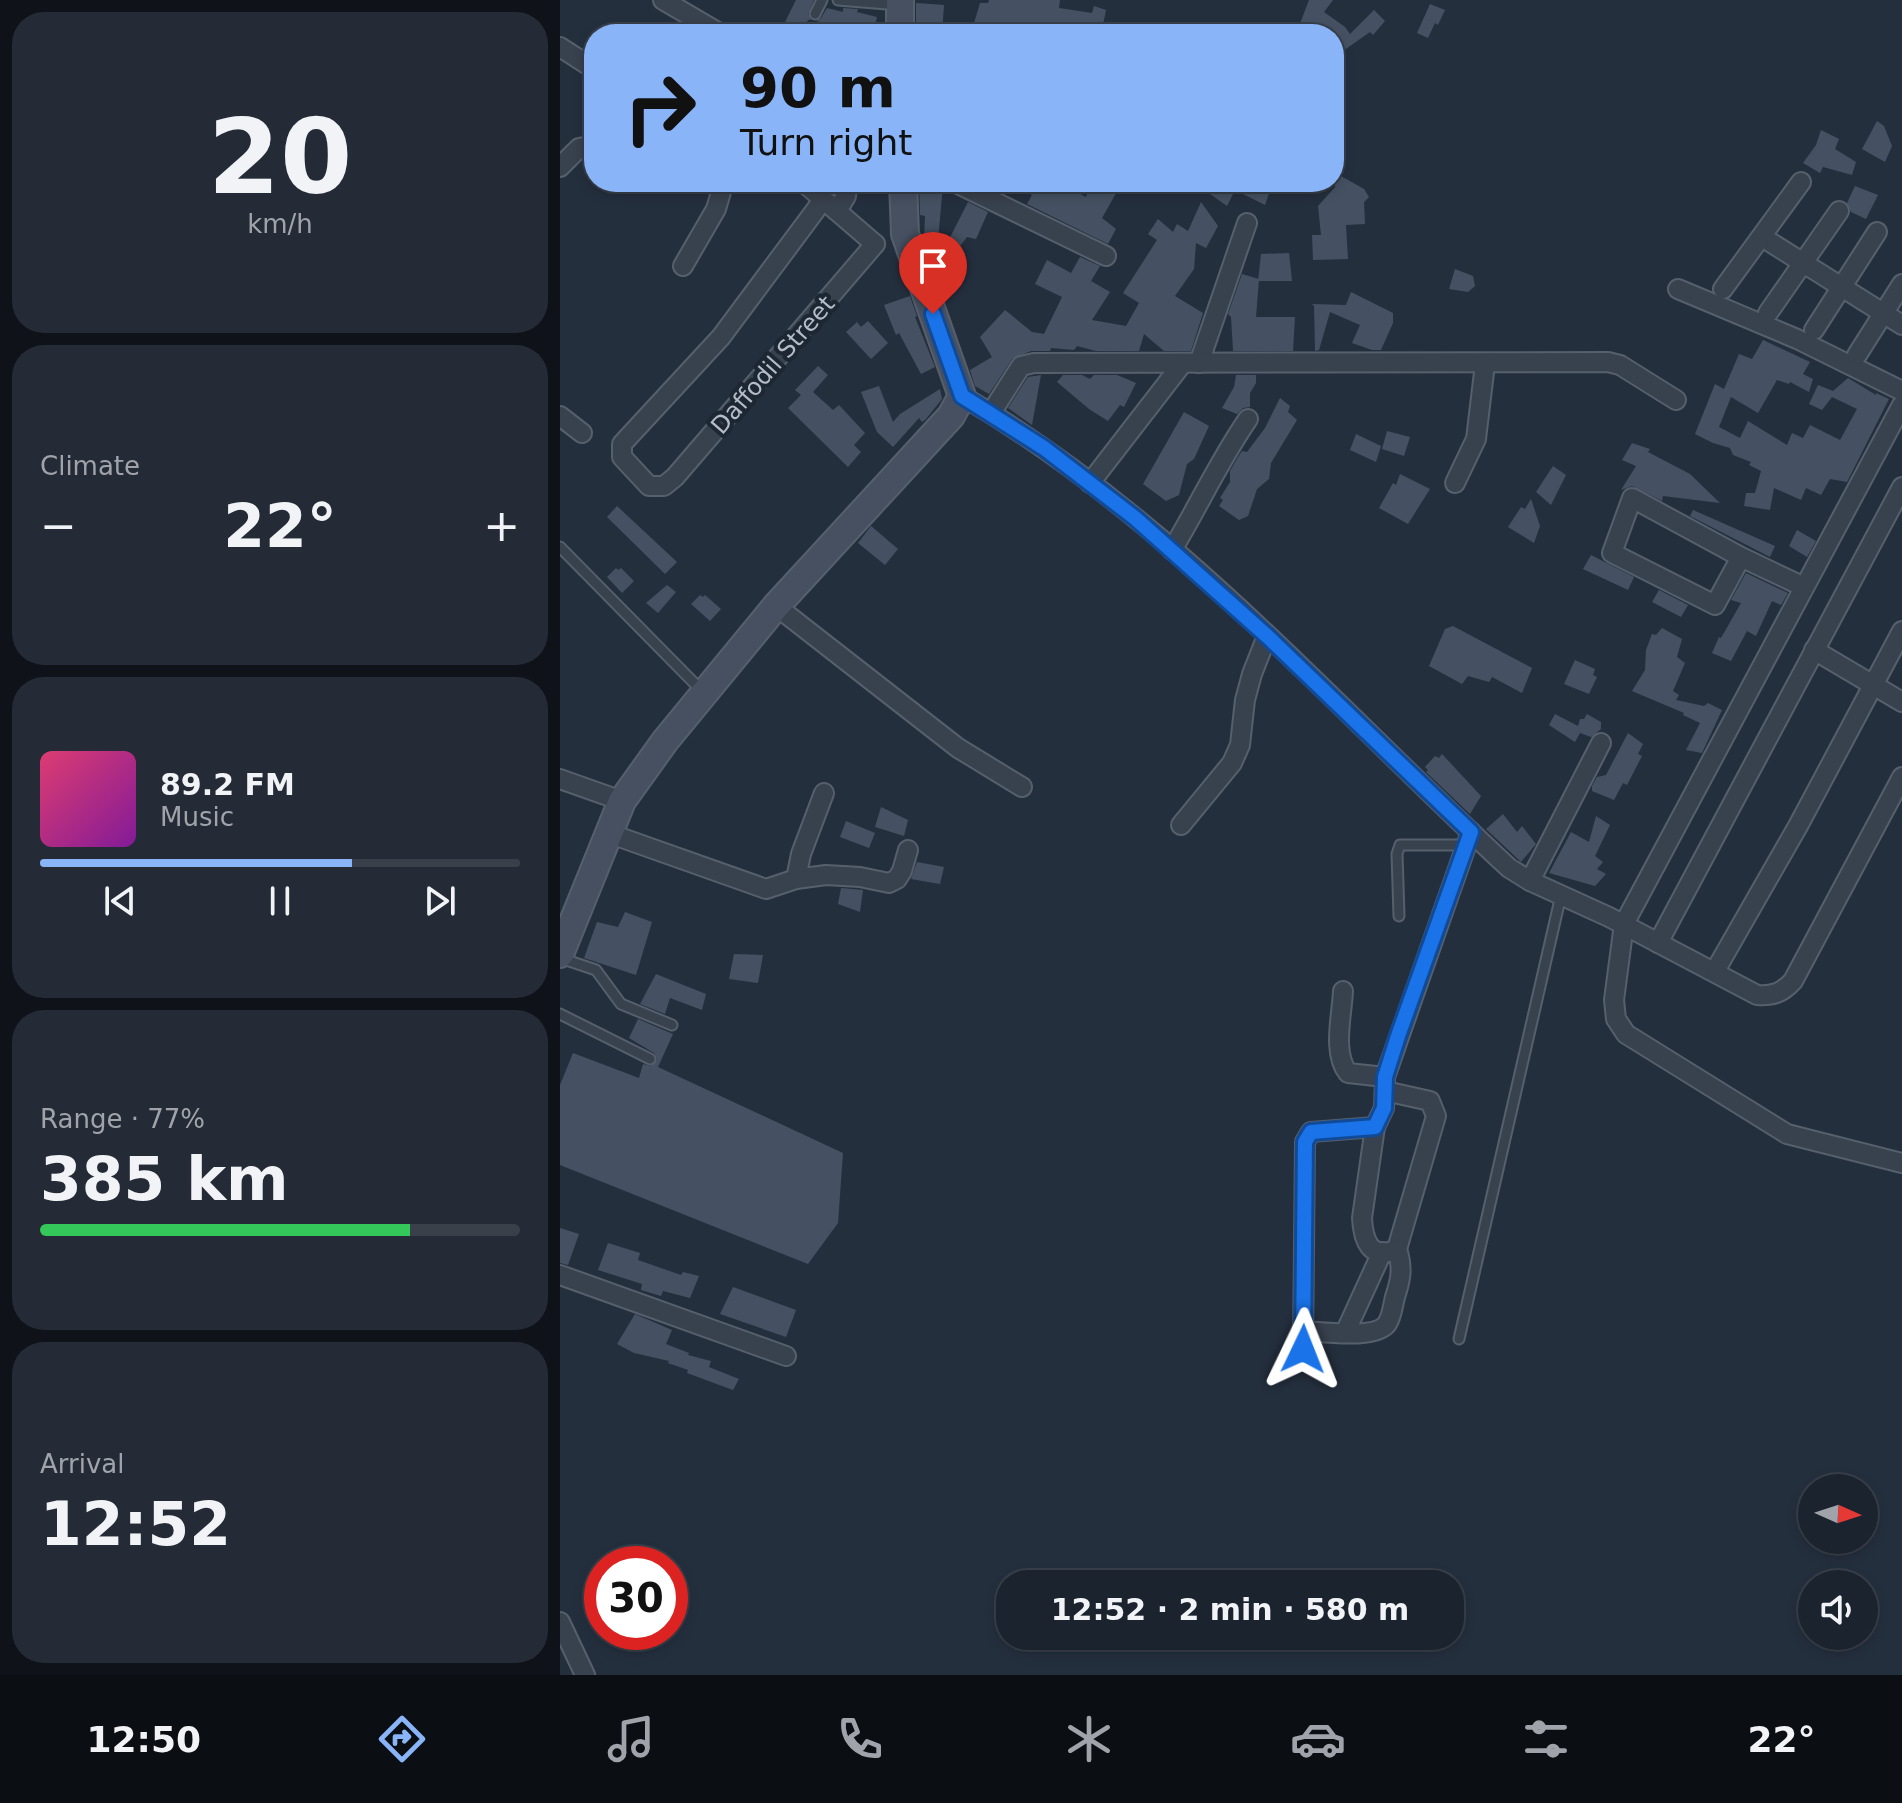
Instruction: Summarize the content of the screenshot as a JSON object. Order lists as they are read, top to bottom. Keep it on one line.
{"streets":{"street":["Daffodil Street"]},"north":"right","page":{"tile":[["20","km/h"],"Climate",["Range · 77%","385 km"],["Arrival","12:52"]],"turn":["90 m","Turn right"],"heat":["−","22°","+"],"song":["89.2 FM","Music"],"limit":"30","trip":"12:52 · 2 min · 580 m","tabs":["12:50","22°"]}}
